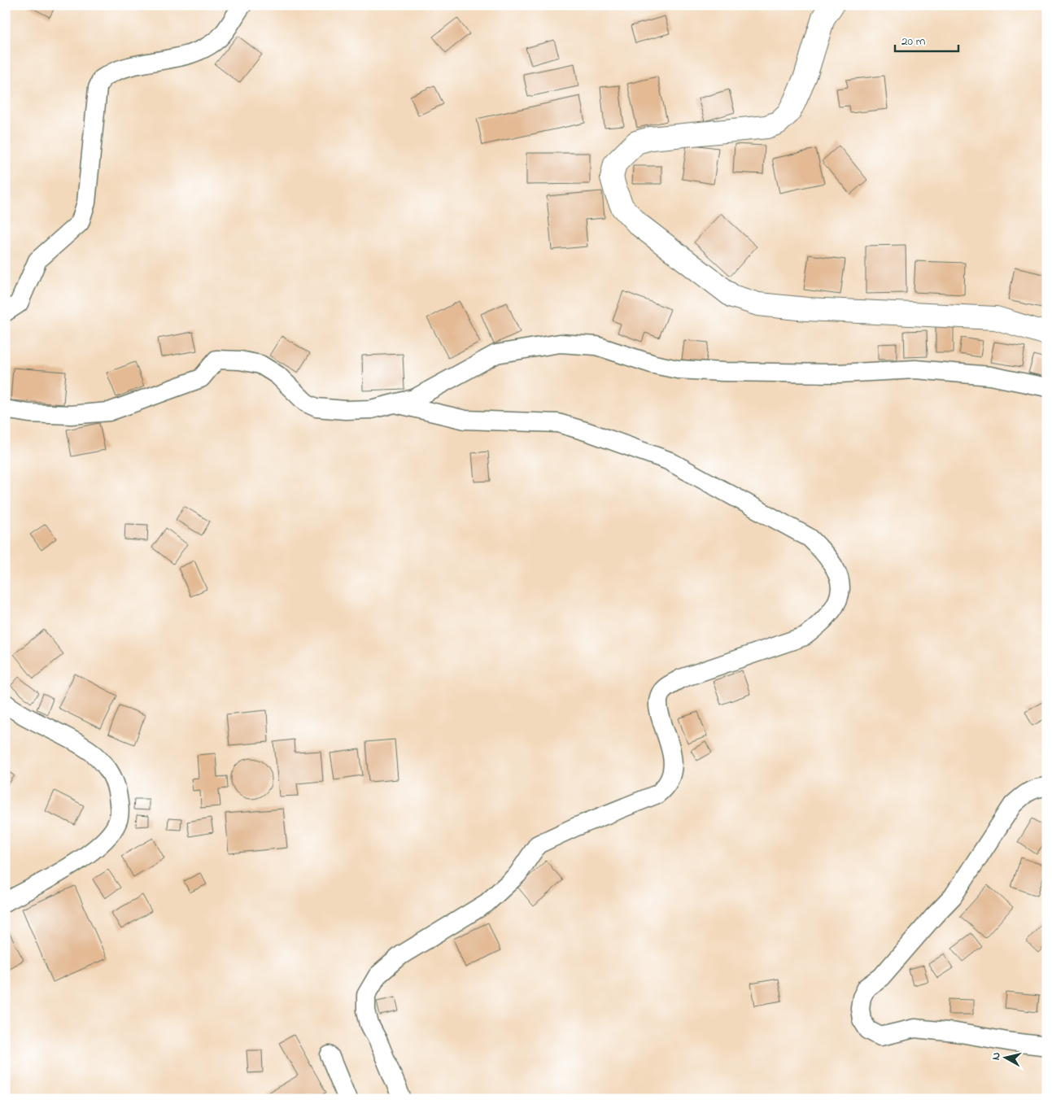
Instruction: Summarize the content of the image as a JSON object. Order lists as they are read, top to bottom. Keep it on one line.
{"scale_bar":"20 m","north":"left"}
